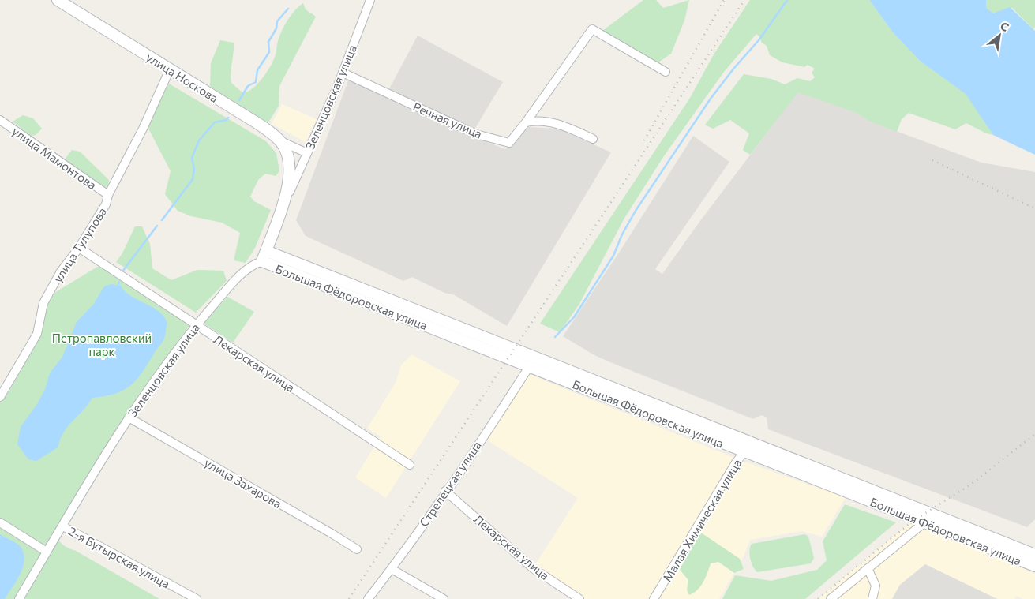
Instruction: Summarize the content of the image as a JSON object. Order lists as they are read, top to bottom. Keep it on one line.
{"streets":{"main road":["улица Носкова","Зеленцовская улица","Большая Фёдоровская улица"],"street":["Речная улица","улица Мамонтова","улица Тулупова","Лекарская улица","улица Захарова","Стрелецкая улица","Малая Химическая улица","2-я Бутырская улица"]},"crossings":[["улица Носкова","Зеленцовская улица"],["улица Носкова","улица Тулупова"],["Зеленцовская улица","Речная улица"],["Зеленцовская улица","Большая Фёдоровская улица"],["Зеленцовская улица","Лекарская улица"],["Зеленцовская улица","улица Захарова"],["Зеленцовская улица","2-я Бутырская улица"],["улица Мамонтова","улица Тулупова"],["улица Тулупова","Лекарская улица"],["Большая Фёдоровская улица","Стрелецкая улица"],["Большая Фёдоровская улица","Малая Химическая улица"],["Лекарская улица","Стрелецкая улица"]],"parks":["Петропавловский парк"],"north":"top right"}
